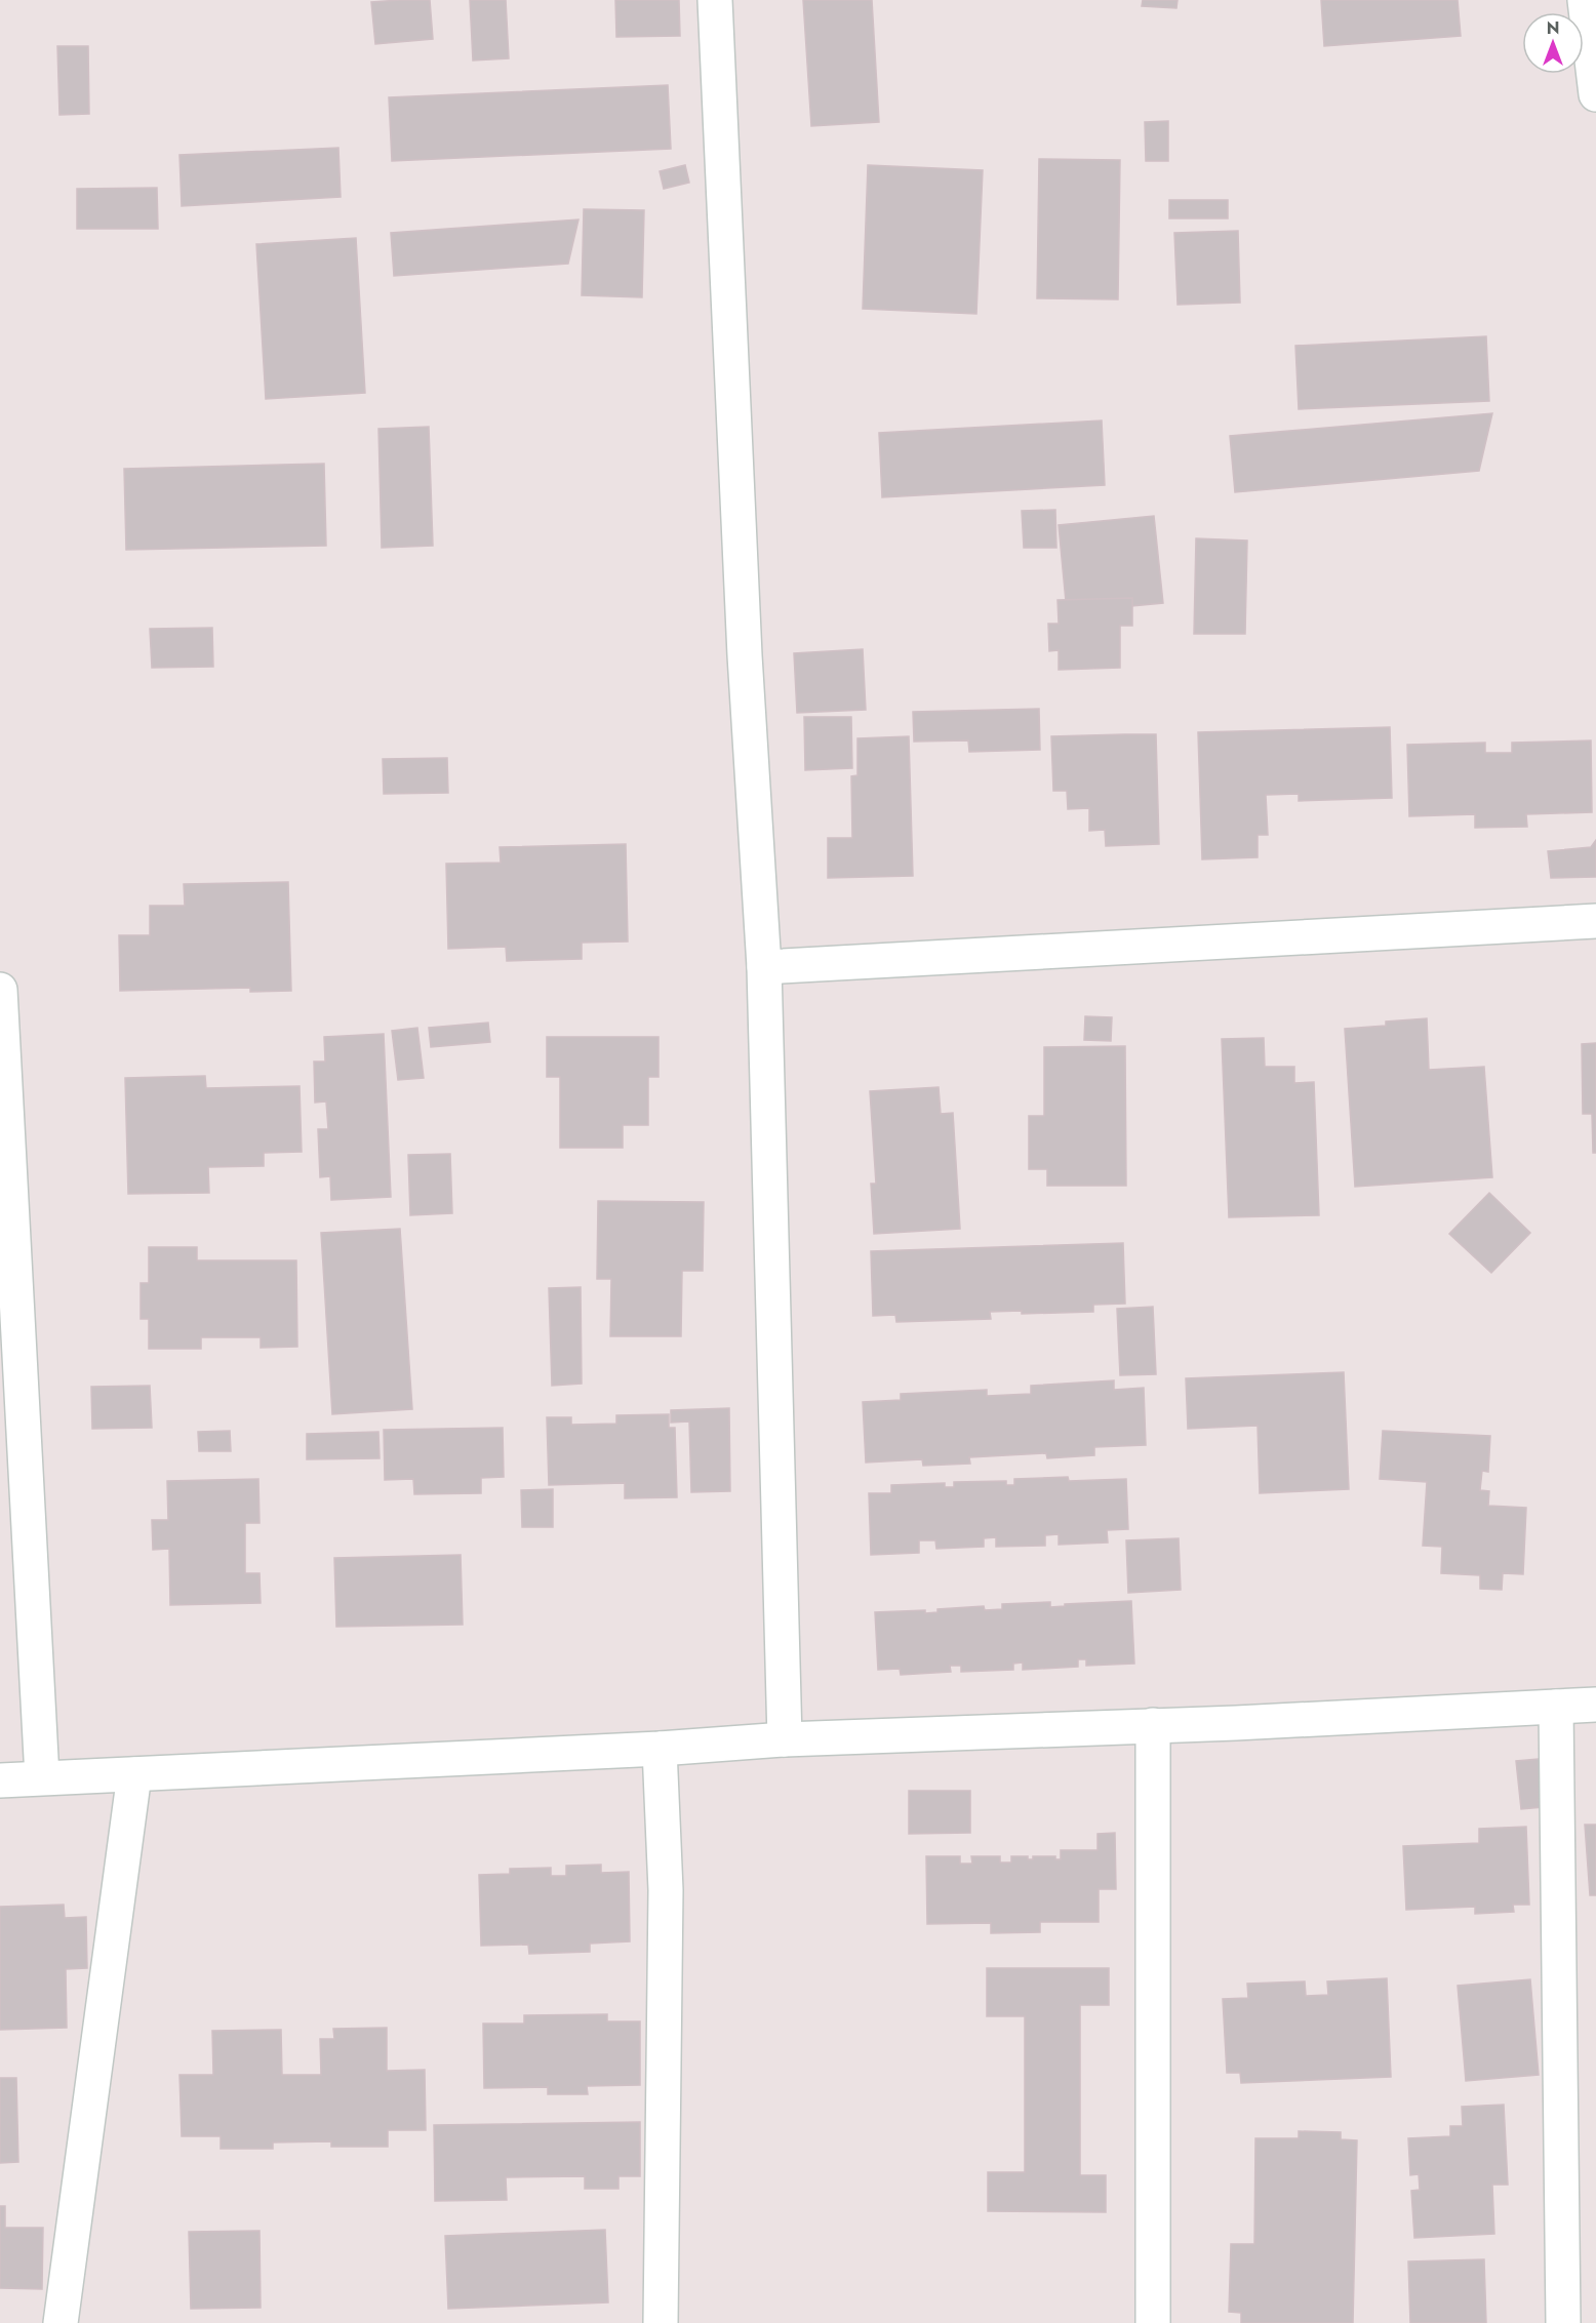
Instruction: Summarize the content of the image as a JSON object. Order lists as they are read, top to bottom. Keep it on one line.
{"north":"top"}
